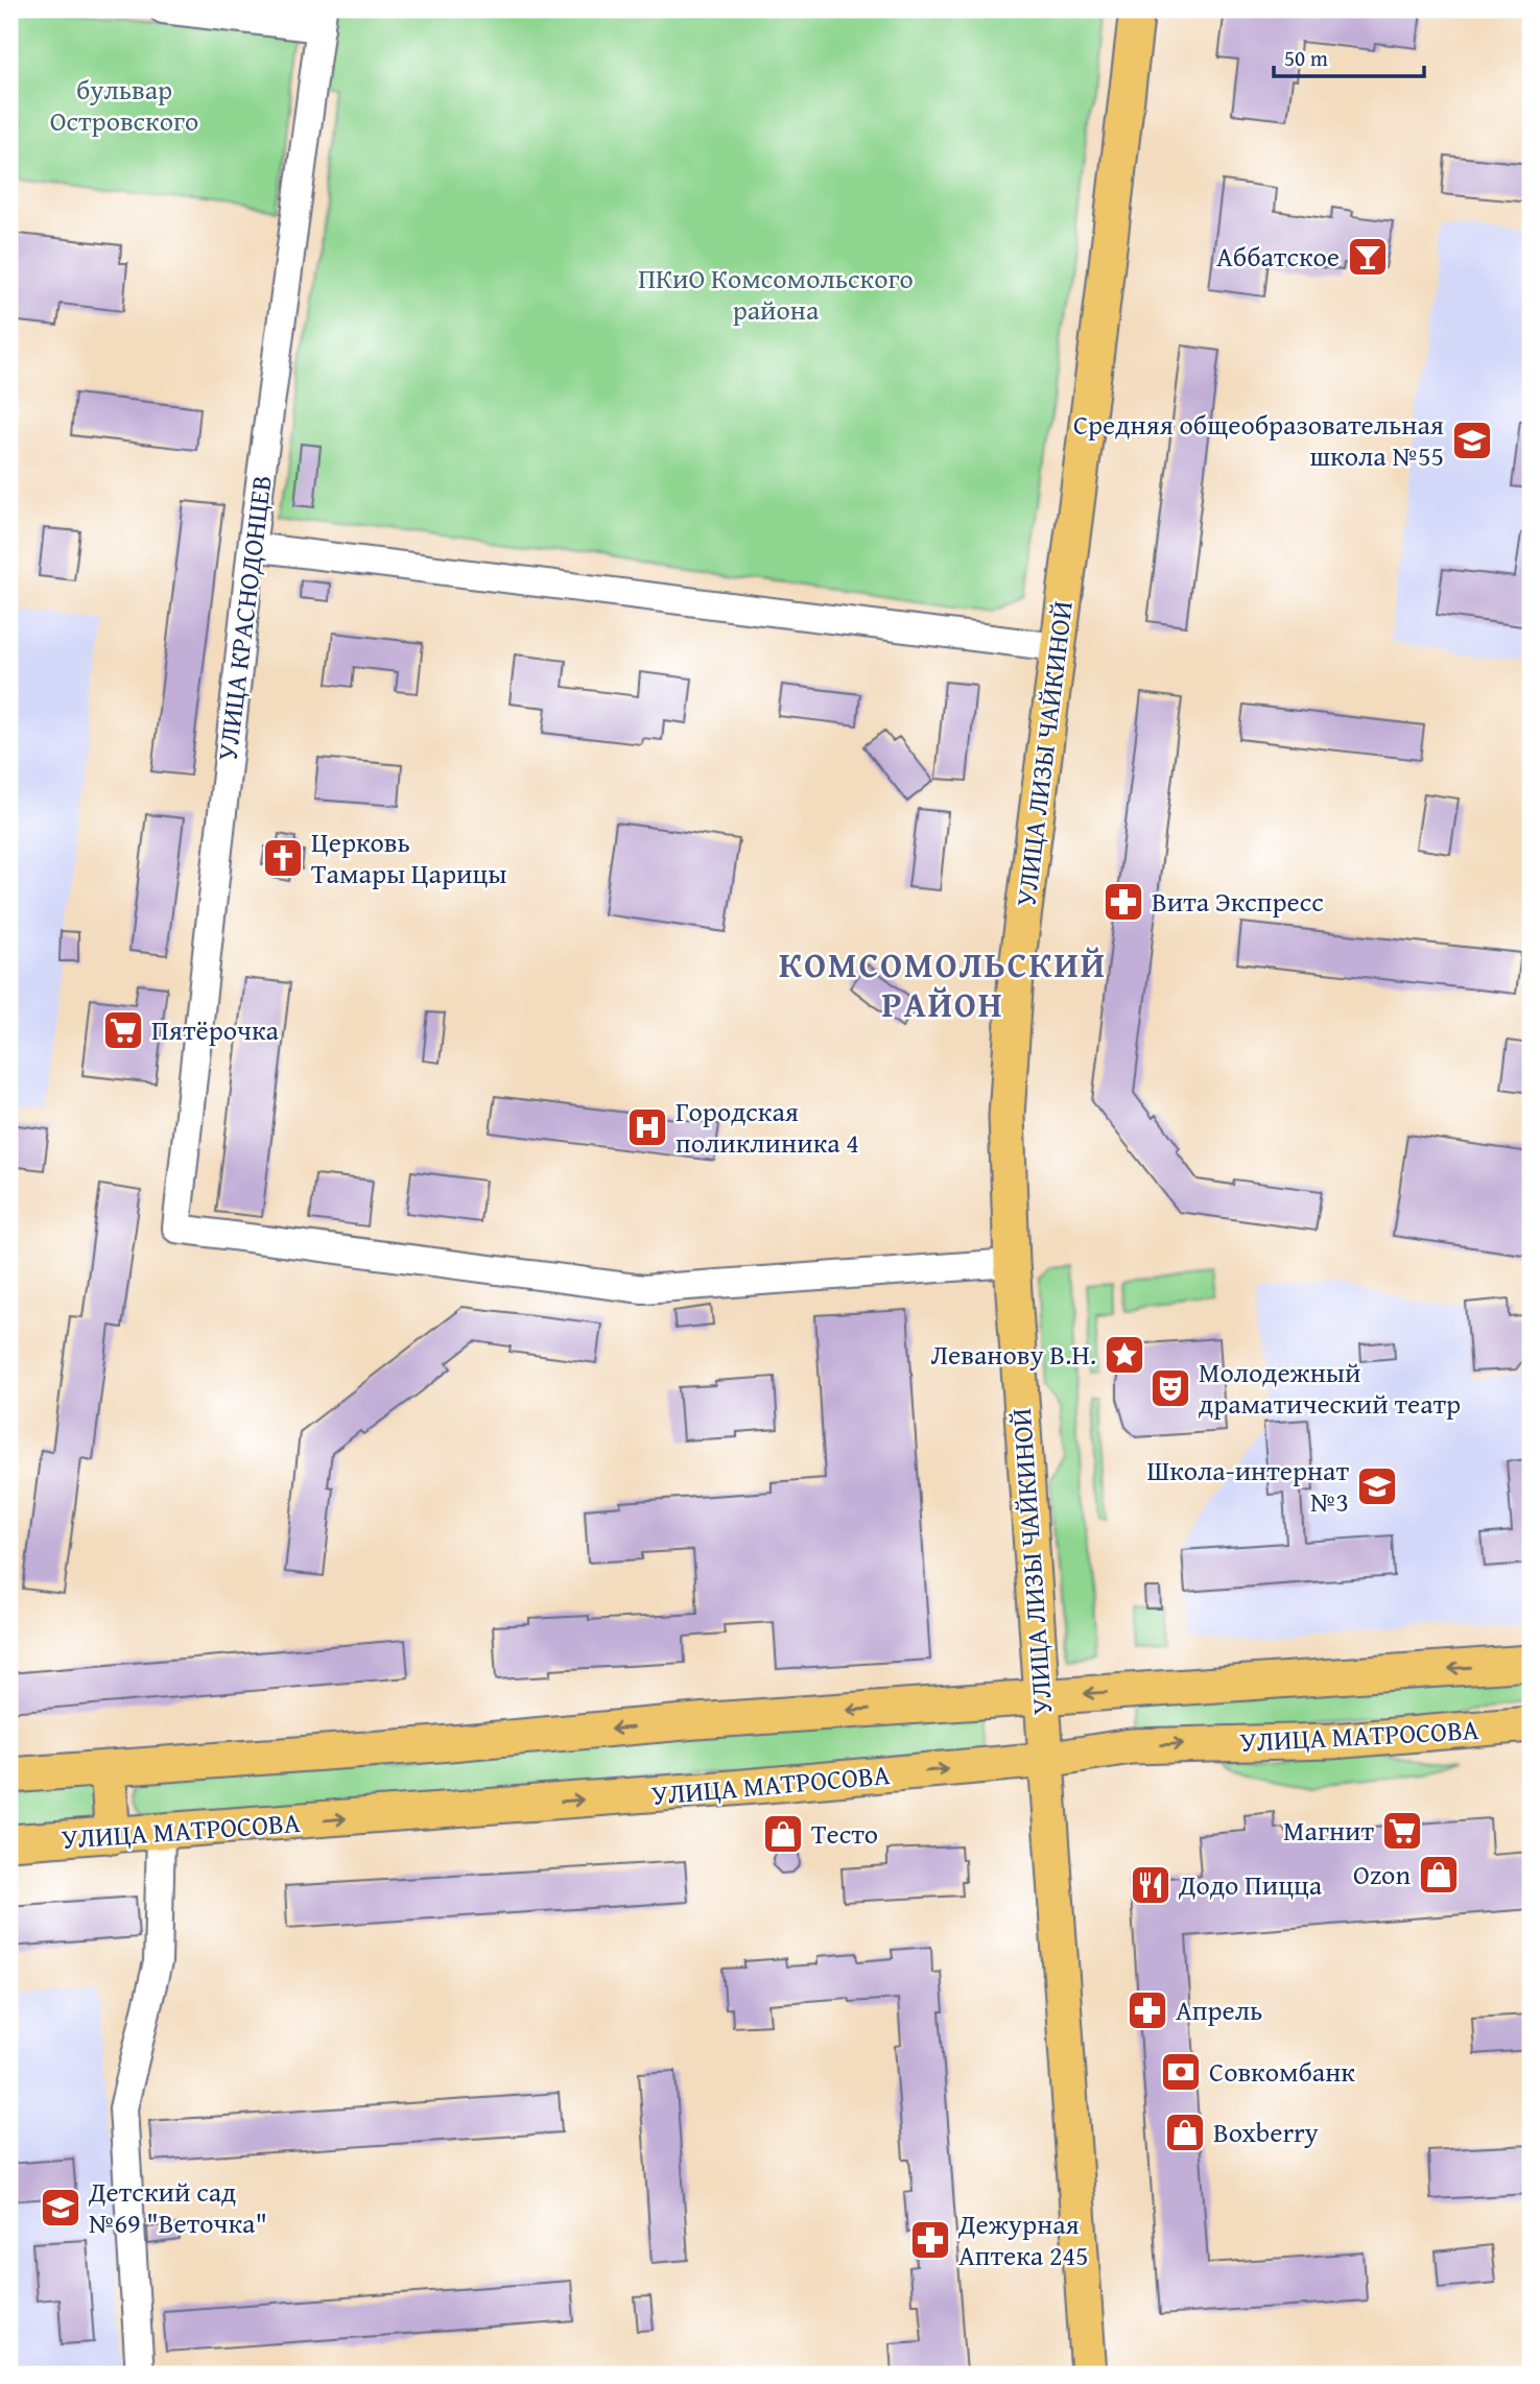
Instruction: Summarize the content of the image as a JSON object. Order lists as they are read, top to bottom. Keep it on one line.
{"streets":{"main road":["УЛИЦА ЛИЗЫ ЧАЙКИНОЙ","УЛИЦА МАТРОСОВА"],"street":["УЛИЦА КРАСНОДОНЦЕВ"]},"crossings":[["УЛИЦА КРАСНОДОНЦЕВ","УЛИЦА ЛИЗЫ ЧАЙКИНОЙ"],["УЛИЦА ЛИЗЫ ЧАЙКИНОЙ","УЛИЦА МАТРОСОВА"]],"districts":["КОМСОМОЛЬСКИЙ РАЙОН"],"parks":["бульвар Островского","ПКиО Комсомольского района"],"places":{"bar":["Аббатское"],"school or university":["Средняя общеобразовательная школа №55","Школа-интернат №3","Детский сад №69 \"Веточка\""],"church":["Церковь Тамары Царицы"],"pharmacy":["Вита Экспресс","Апрель","Дежурная Аптека 245"],"supermarket":["Пятёрочка","Магнит"],"hospital":["Городская поликлиника 4"],"place":["Леванову В.Н."],"theatre":["Молодежный драматический театр"],"shop":["Тесто","Ozon","Boxberry"],"restaurant":["Додо Пицца"],"bank":["Совкомбанк"]},"scale_bar":"50 m"}
